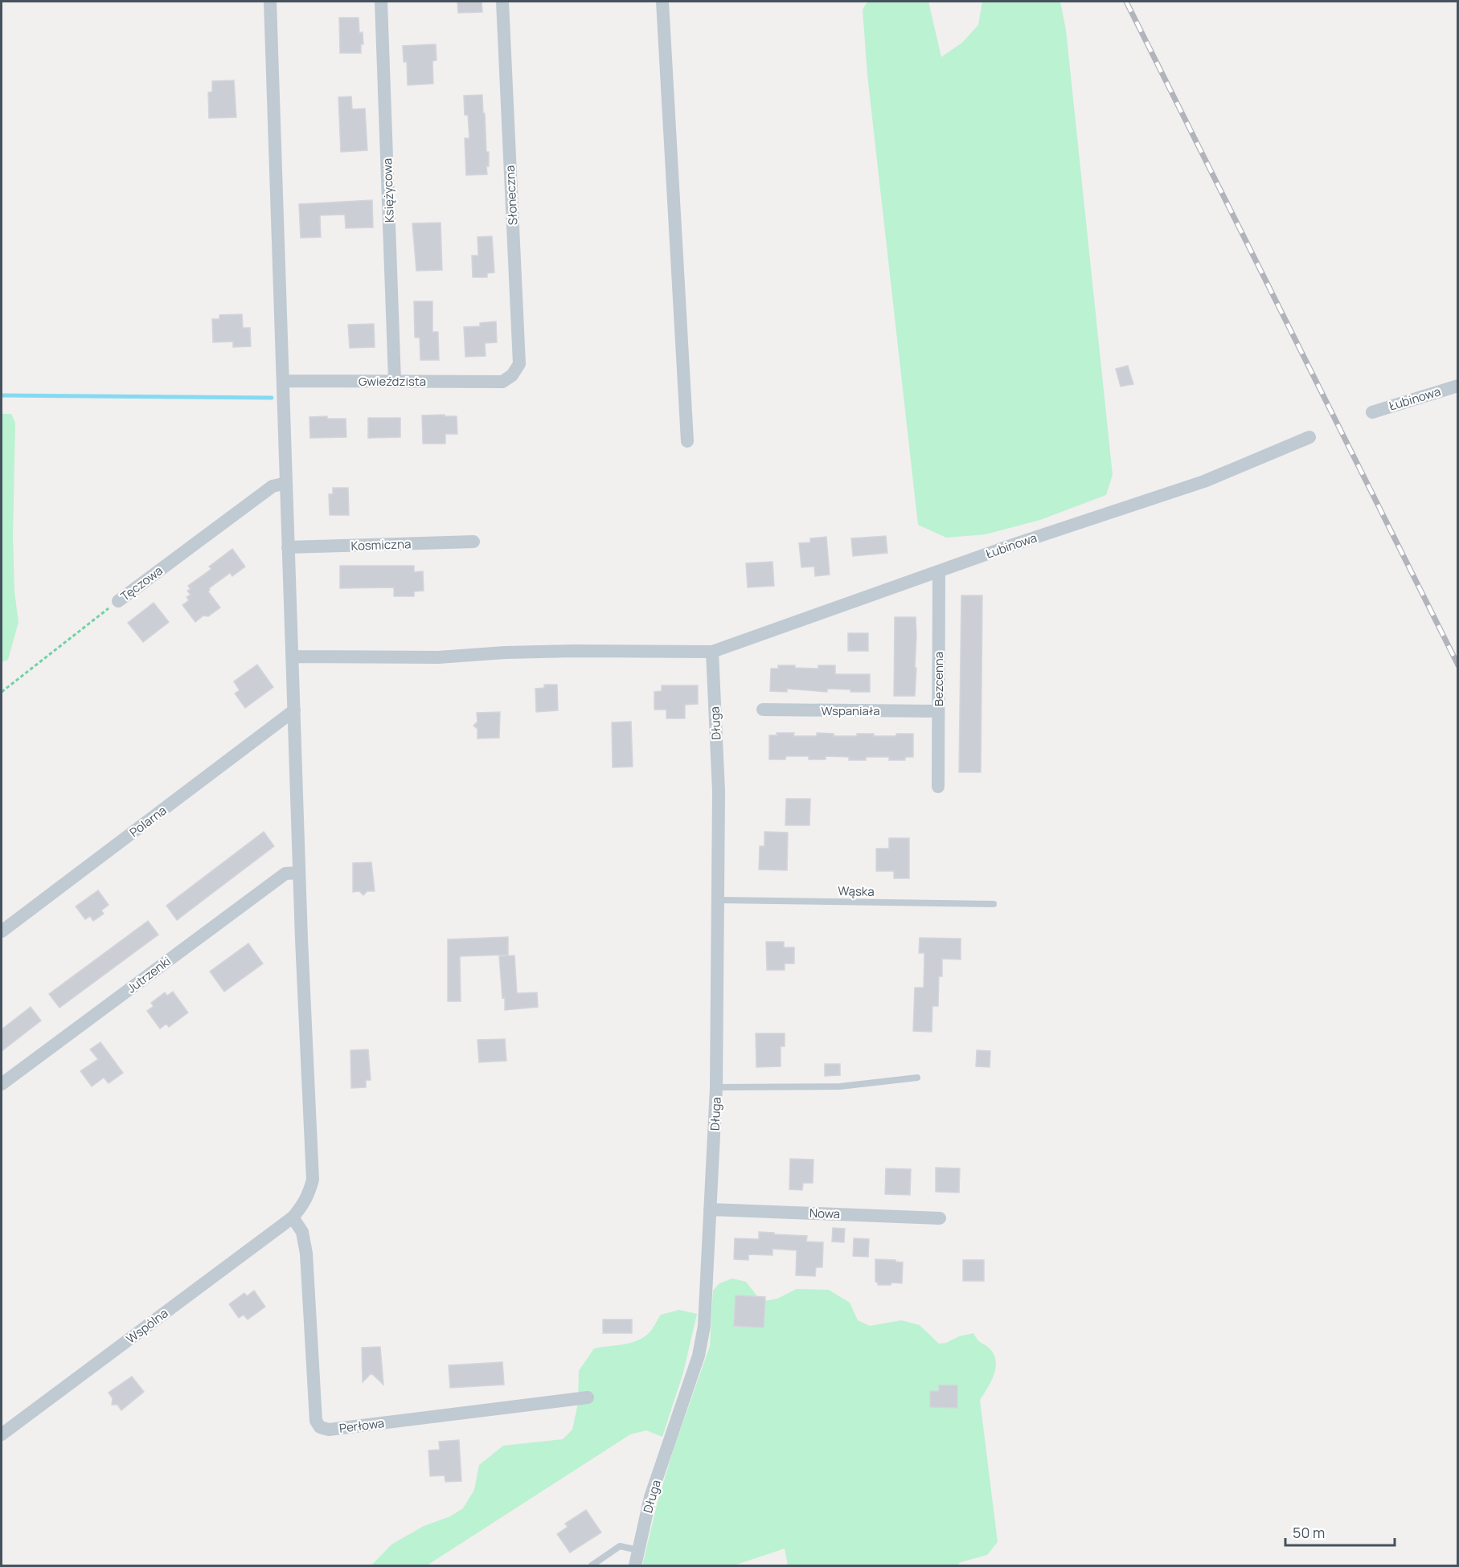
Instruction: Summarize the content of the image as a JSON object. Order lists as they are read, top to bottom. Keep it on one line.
{"streets":{"street":["Księżycowa","Słoneczna","Gwieździsta","Łubinowa","Kosmiczna","Tęczowa","Bezcenna","Wspaniała","Długa","Polarna","Jutrzenki","Nowa","Wspólna","Perłowa"],"lane":["Wąska"]},"crossings":[["Księżycowa","Gwieździsta"],["Słoneczna","Gwieździsta"],["Gwieździsta","Wspólna"],["Łubinowa","Bezcenna"],["Łubinowa","Długa"],["Łubinowa","Wspólna"],["Kosmiczna","Wspólna"],["Tęczowa","Wspólna"],["Bezcenna","Wspaniała"],["Długa","Wąska"],["Długa","Nowa"],["Polarna","Wspólna"],["Jutrzenki","Wspólna"],["Wspólna","Perłowa"]],"scale_bar":"50 m"}
